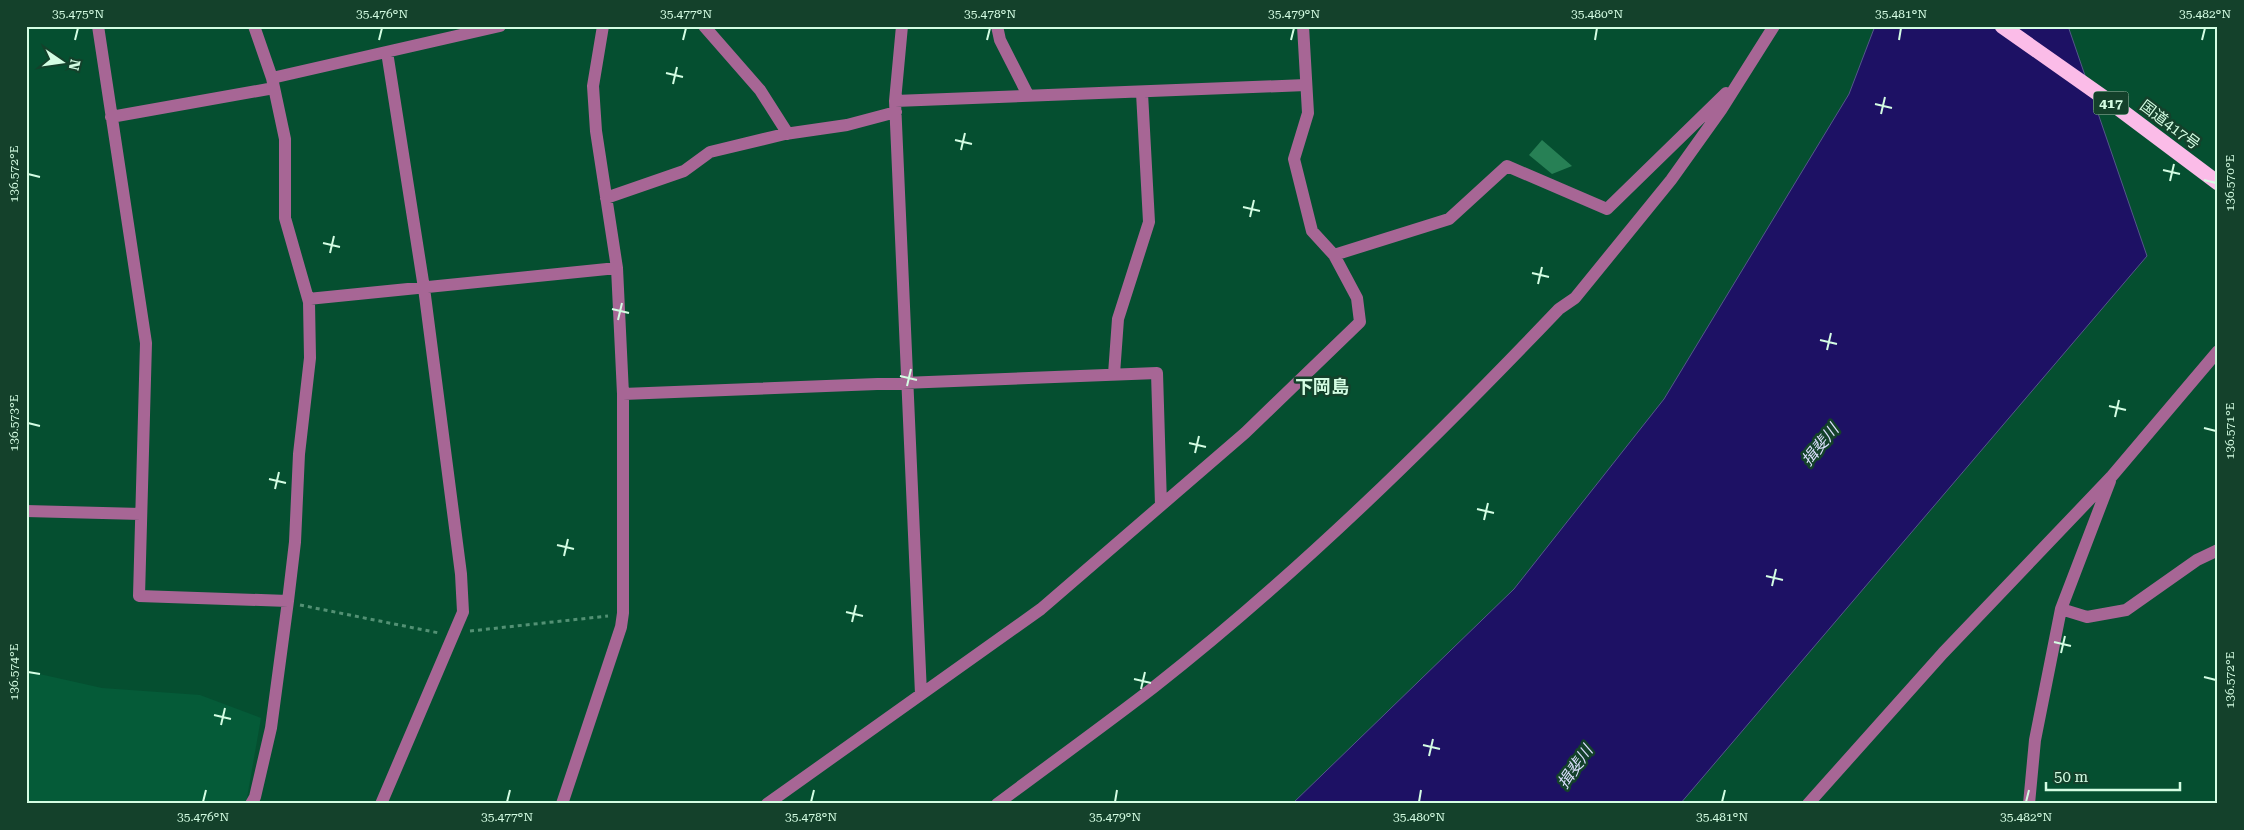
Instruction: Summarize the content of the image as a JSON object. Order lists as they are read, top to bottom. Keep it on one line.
{"streets":{"highway":["417","国道417号"]},"districts":["下岡島"],"water":["揖斐川"],"scale_bar":"50 m","north":"right","coordinates":["35.475°N","35.476°N","35.477°N","35.478°N","35.479°N","35.480°N","35.481°N","35.482°N","136.572°E","136.570°E","136.573°E","136.571°E","136.574°E"]}
